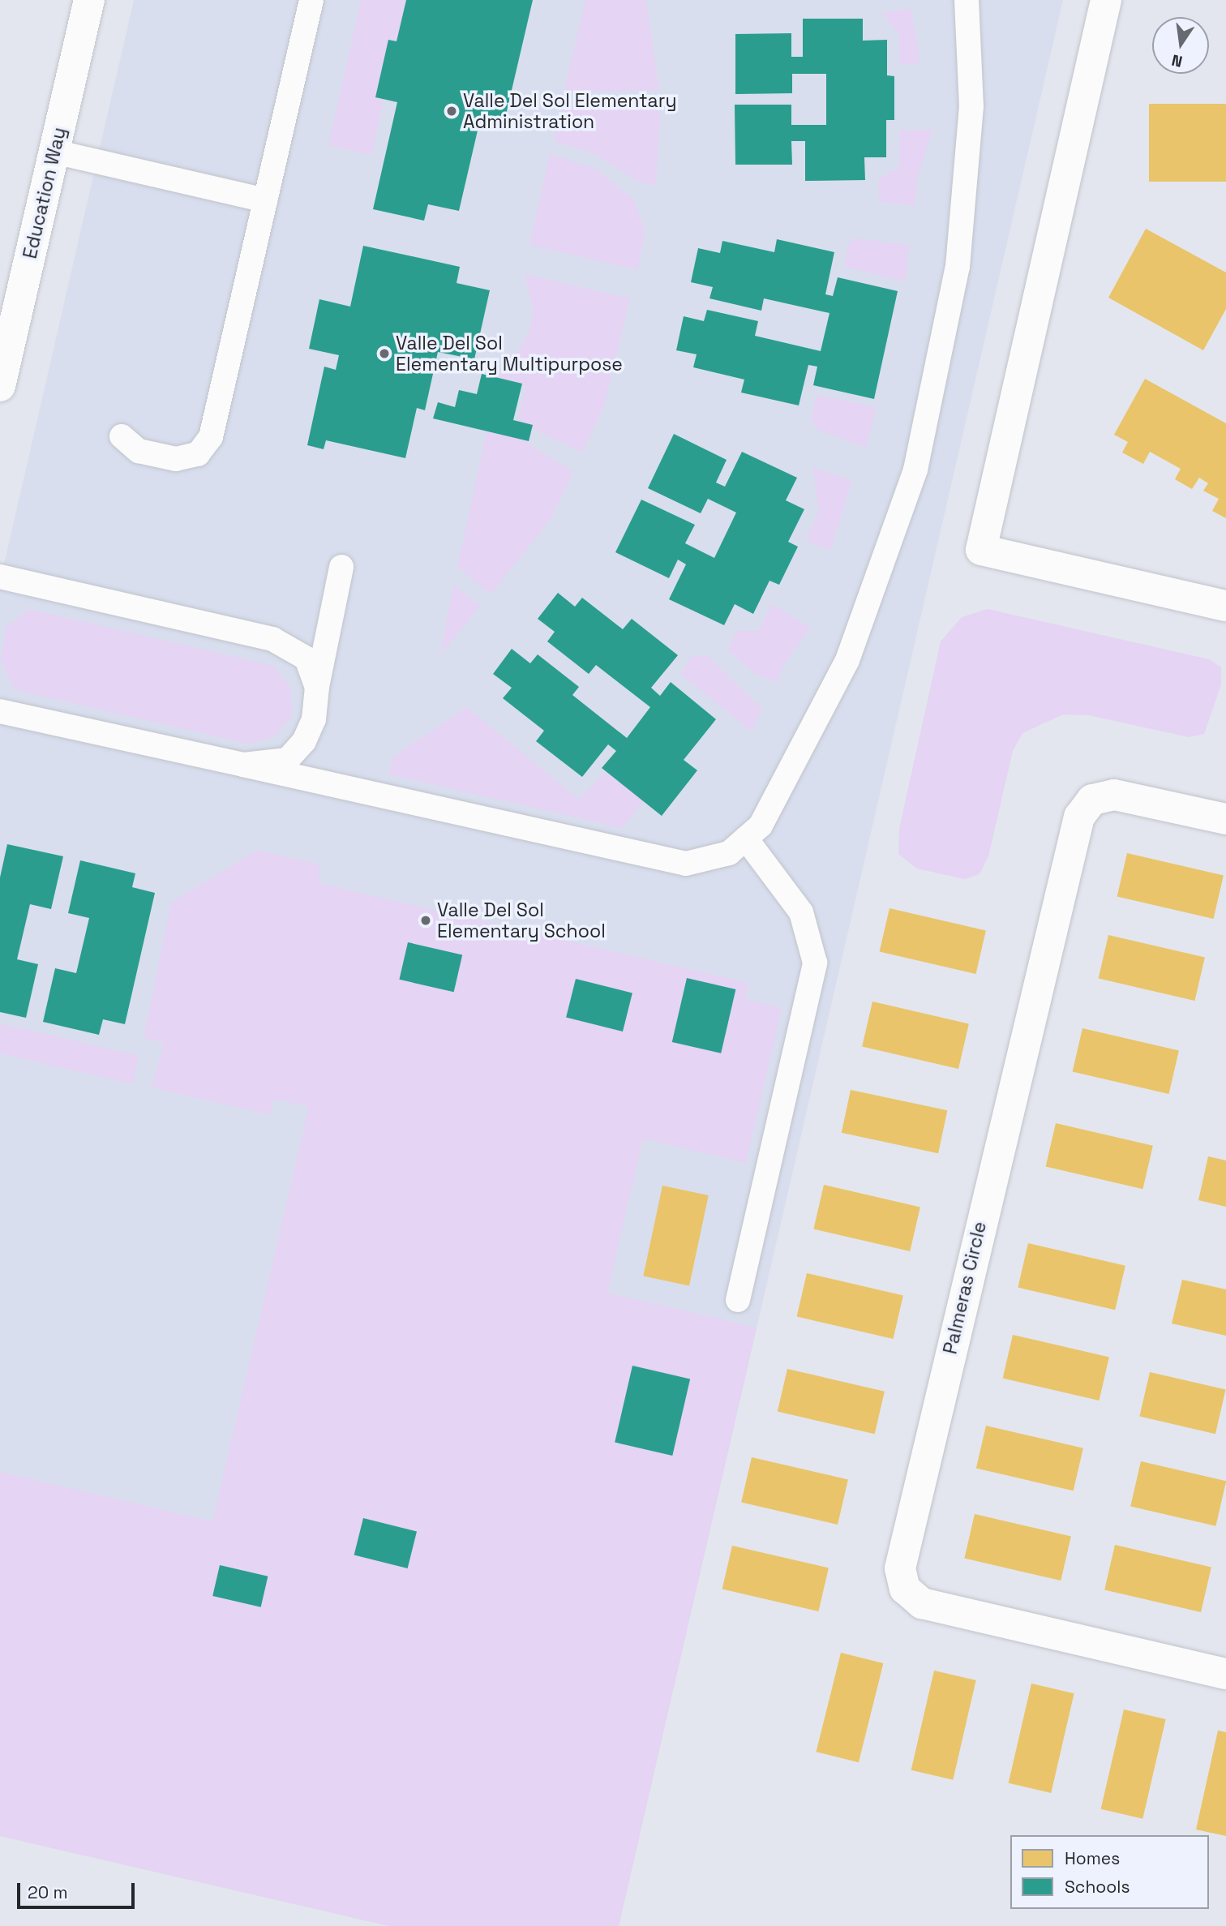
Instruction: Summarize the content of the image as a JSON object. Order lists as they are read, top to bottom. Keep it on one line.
{"streets":{"street":["Education Way","Palmeras Circle"]},"places":["Valle Del Sol Elementary Administration","Valle Del Sol Elementary Multipurpose","Valle Del Sol Elementary School"],"legend":["Homes","Schools"],"scale_bar":"20 m","north":"bottom"}
